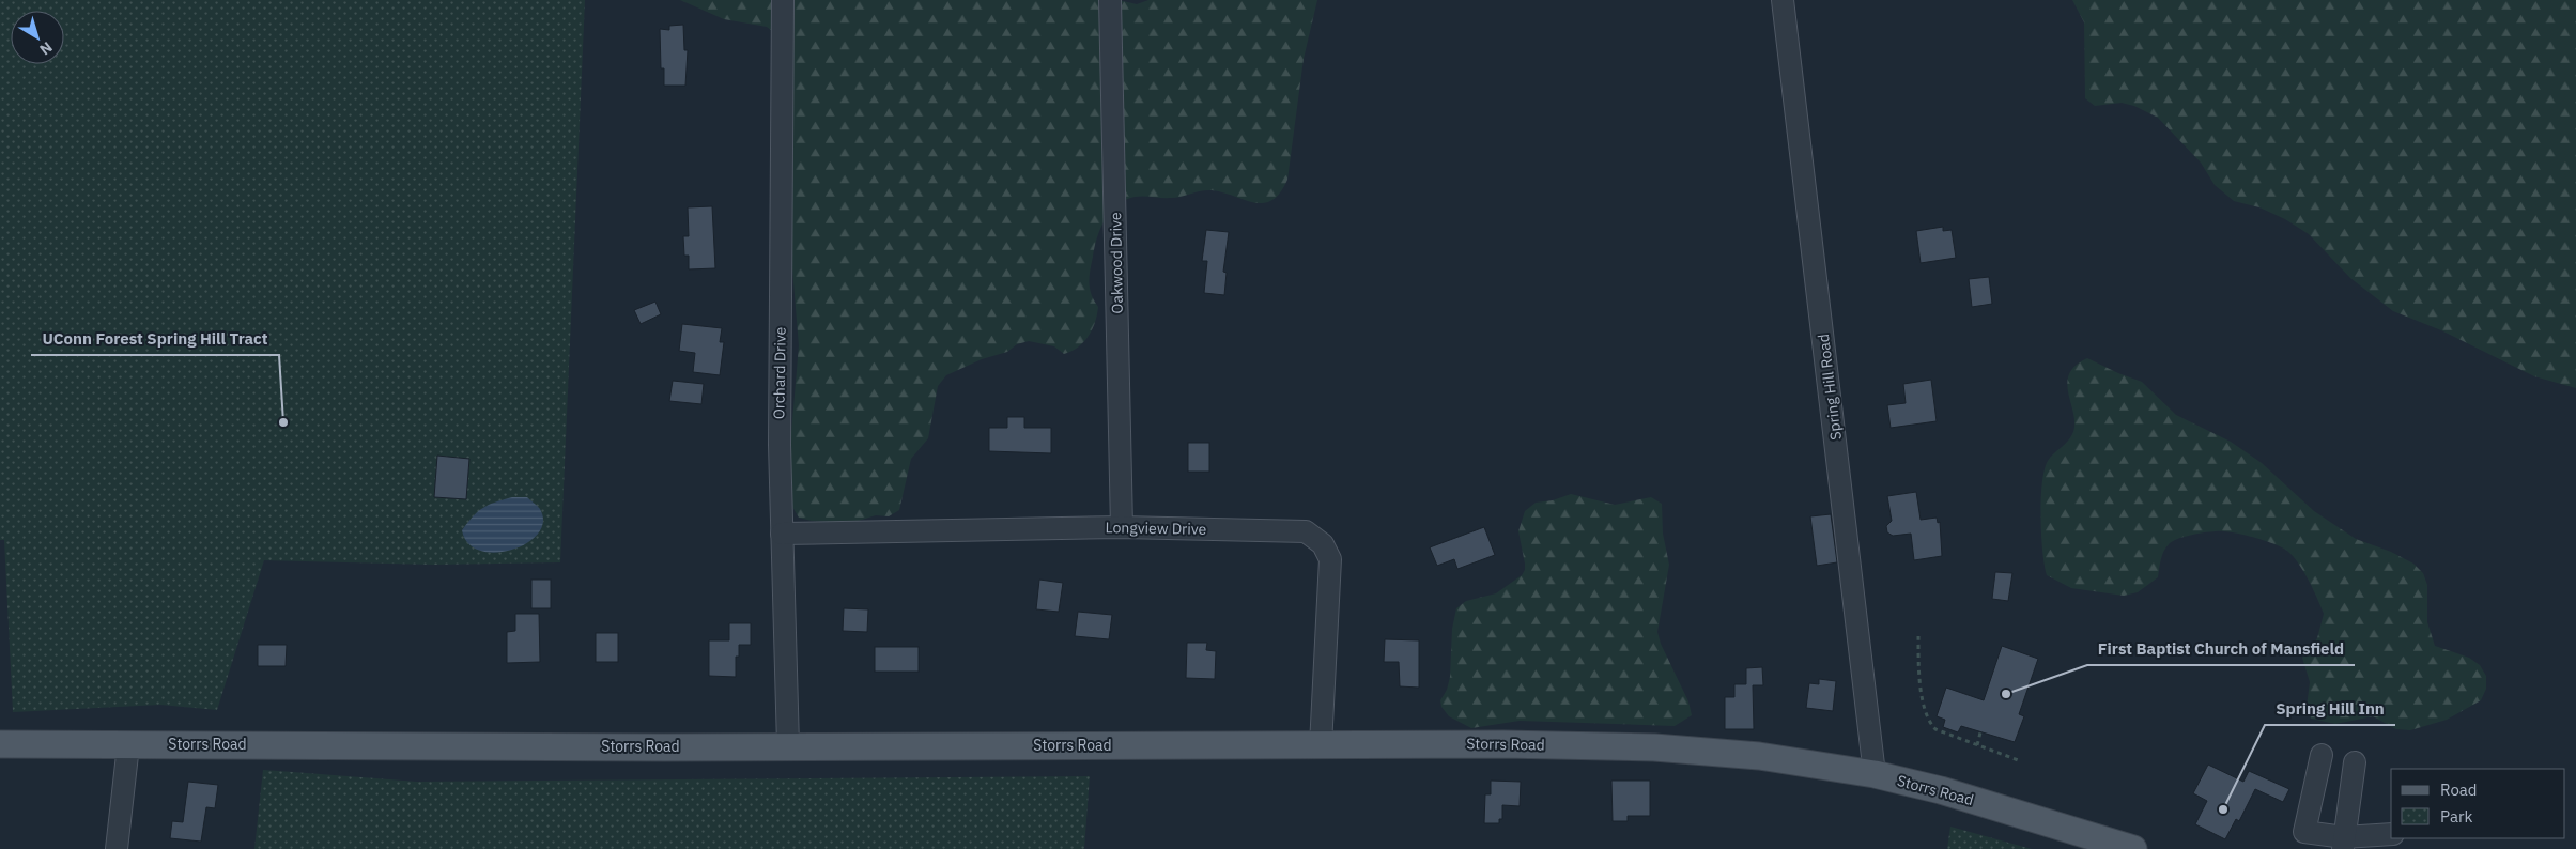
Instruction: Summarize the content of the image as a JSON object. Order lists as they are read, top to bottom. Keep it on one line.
{"streets":{"main road":["Storrs Road"],"street":["Oakwood Drive","Orchard Drive","Spring Hill Road","Longview Drive"]},"crossings":[["Oakwood Drive","Longview Drive"],["Orchard Drive","Longview Drive"],["Orchard Drive","Storrs Road"],["Spring Hill Road","Storrs Road"],["Longview Drive","Storrs Road"]],"places":["UConn Forest Spring Hill Tract","First Baptist Church of Mansfield","Spring Hill Inn"],"legend":["Road","Park"],"north":"bottom right"}
